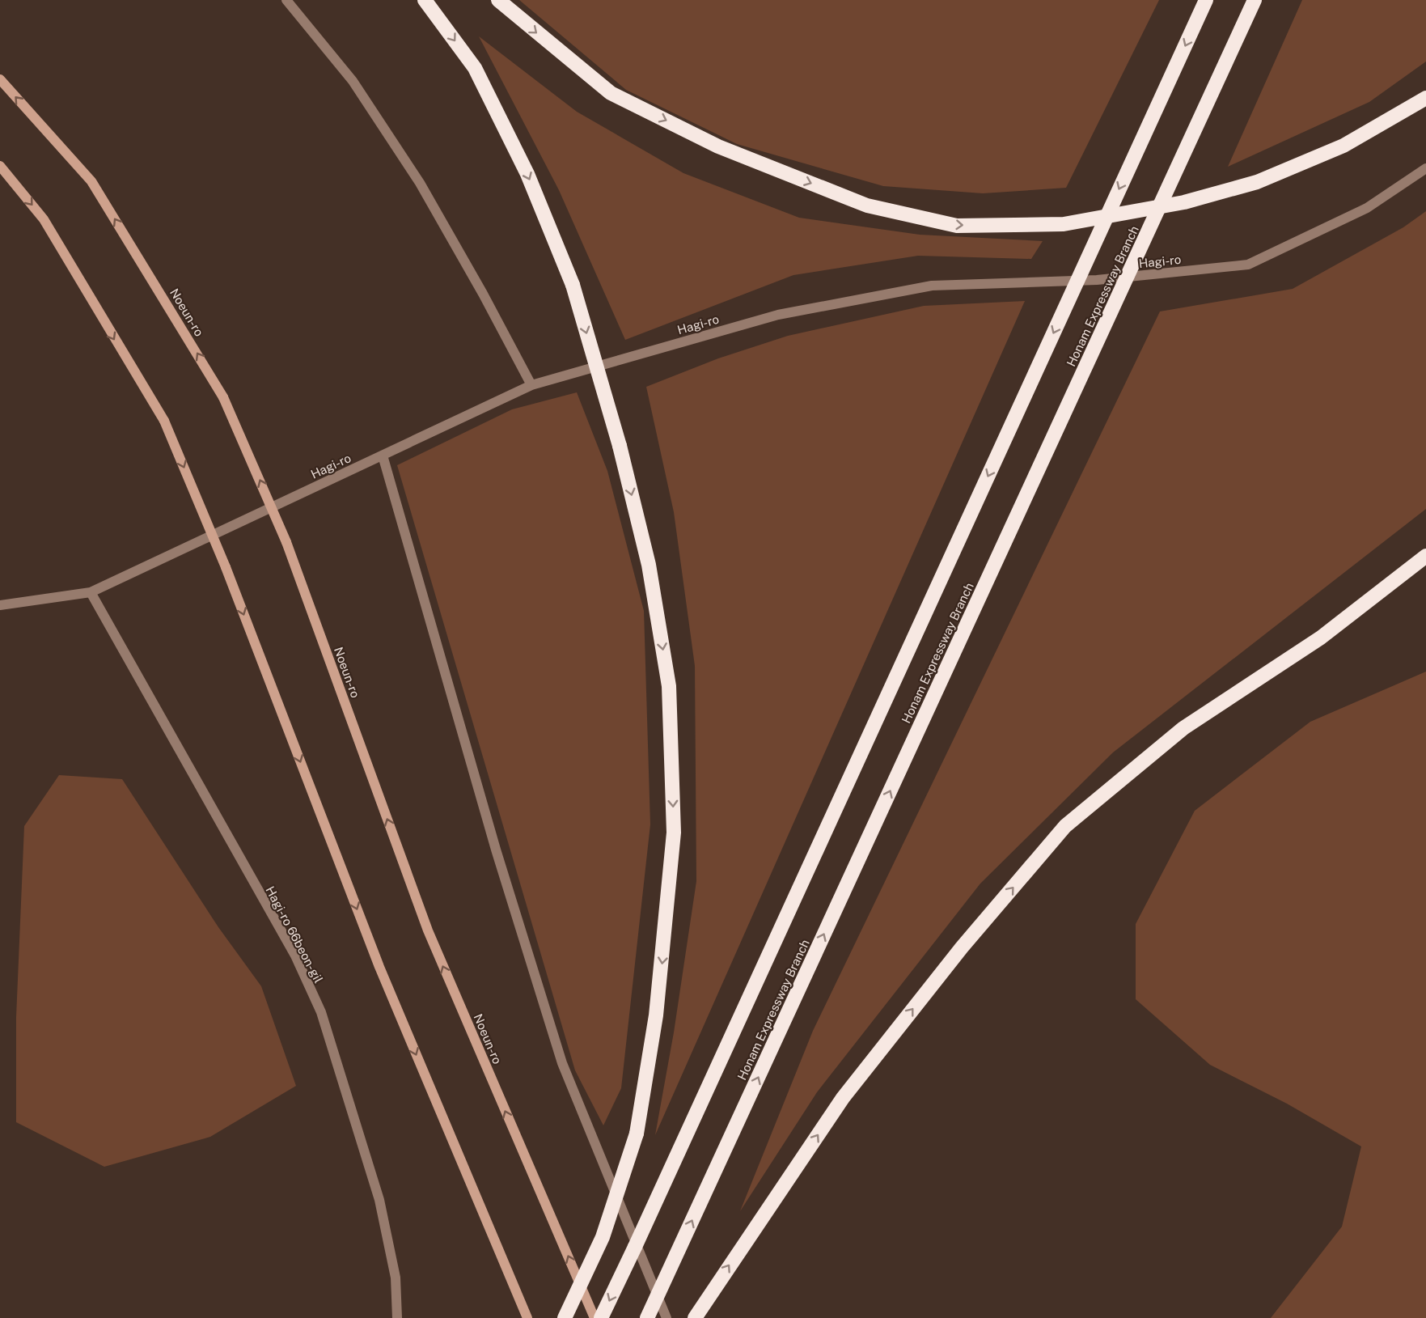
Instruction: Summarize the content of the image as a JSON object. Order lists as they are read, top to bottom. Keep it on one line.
{"streets":{"highway":["Honam Expressway Branch"],"street":["Hagi-ro","Noeun-ro","Hagi-ro 66beon-gil"]},"crossings":[["Hagi-ro","Hagi-ro 66beon-gil"]]}
